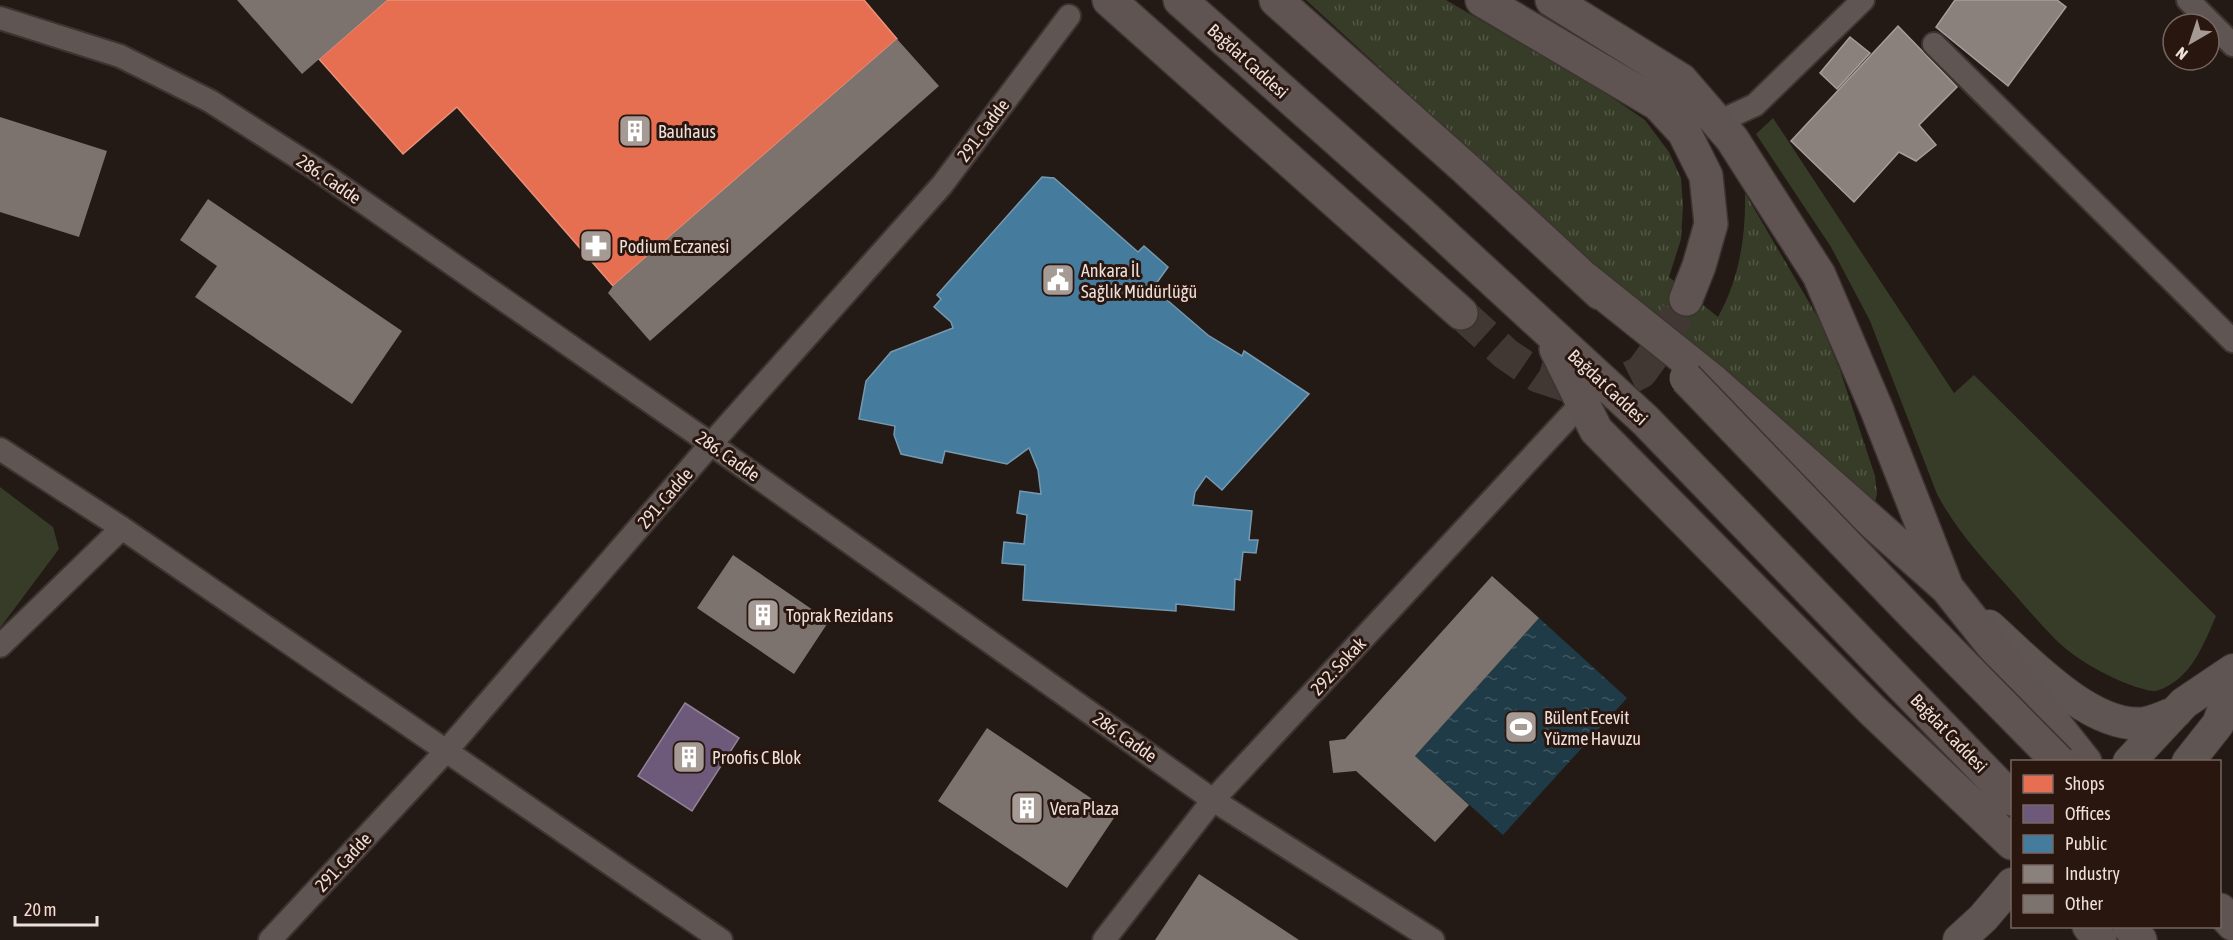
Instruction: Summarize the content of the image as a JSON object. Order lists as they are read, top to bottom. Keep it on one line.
{"streets":{"main road":["Bağdat Caddesi"],"street":["291. Cadde","286. Cadde","292. Sokak"]},"crossings":[["291. Cadde","286. Cadde"],["286. Cadde","292. Sokak"]],"places":{"building":["Bauhaus","Toprak Rezidans","Proofis C Blok","Vera Plaza"],"pharmacy":["Podium Eczanesi"],"public building":["Ankara İl Sağlık Müdürlüğü"],"sports":["Bülent Ecevit Yüzme Havuzu"]},"legend":["Shops","Offices","Public","Industry","Other"],"scale_bar":"20 m","north":"bottom left"}
